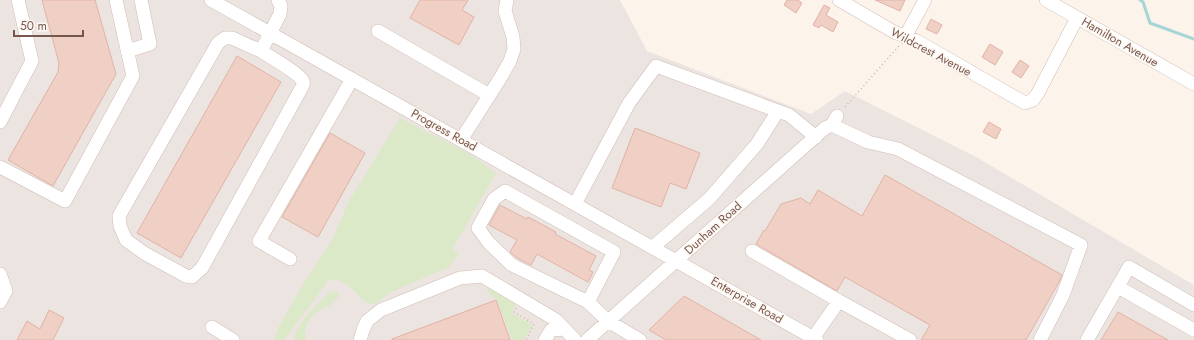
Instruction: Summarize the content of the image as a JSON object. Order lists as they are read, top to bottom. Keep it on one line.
{"streets":{"street":["Hamilton Avenue","Wildcrest Avenue","Progress Road","Dunham Road","Enterprise Road"]},"crossings":[["Hamilton Avenue","Wildcrest Avenue"],["Progress Road","Dunham Road"],["Progress Road","Enterprise Road"],["Dunham Road","Enterprise Road"]],"scale_bar":"50 m"}
